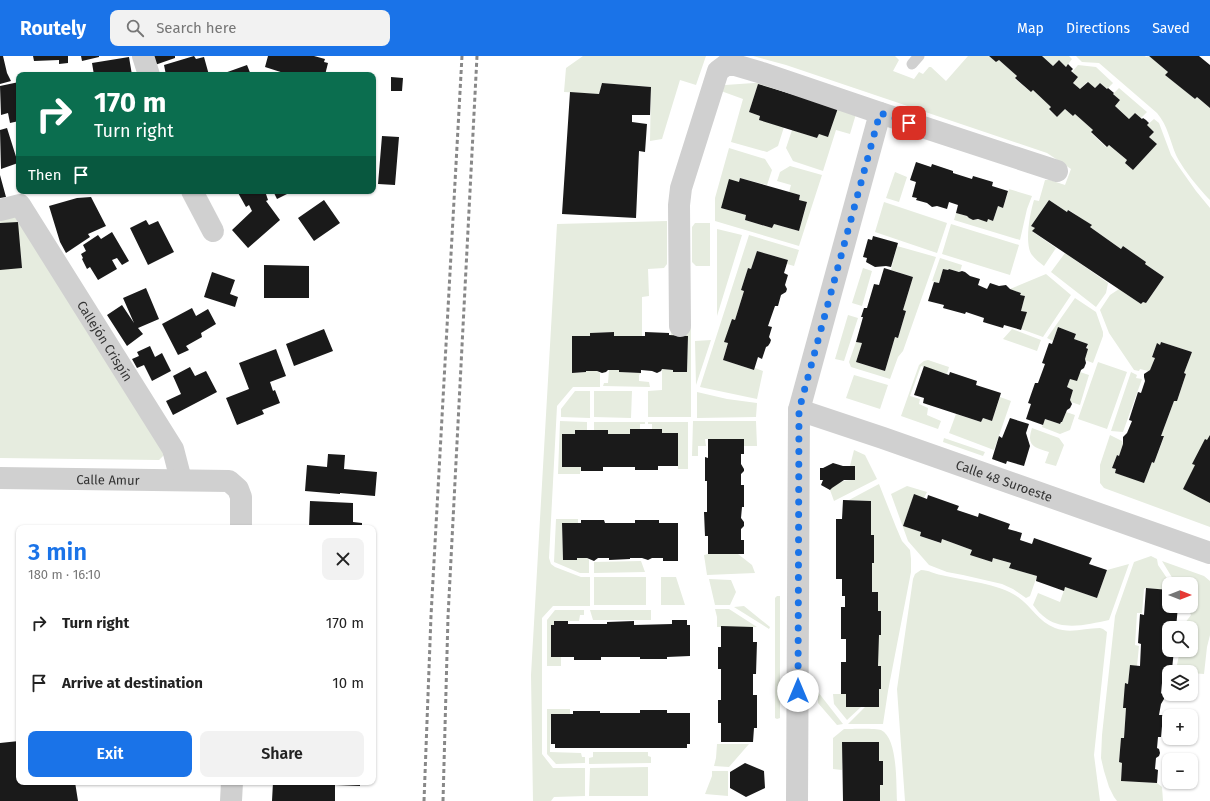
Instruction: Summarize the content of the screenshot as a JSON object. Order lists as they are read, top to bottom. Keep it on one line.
{"streets":{"street":["Callejón Crispín","Calle Amur","Calle 48 Suroeste"]},"crossings":[["Callejón Crispín","Calle Amur"]],"north":"right","page":{"header":"Routely","search":"Search here","nav":["Map","Directions","Saved"],"turn":["170 m","Turn right"],"then":"Then","heading":["3 min","180 m · 16:10"],"map_buttons":["+","−"],"list":[{"name":"Turn right","value":"170 m"},{"name":"Arrive at destination","value":"10 m"}],"buttons":["Exit","Share"]}}
